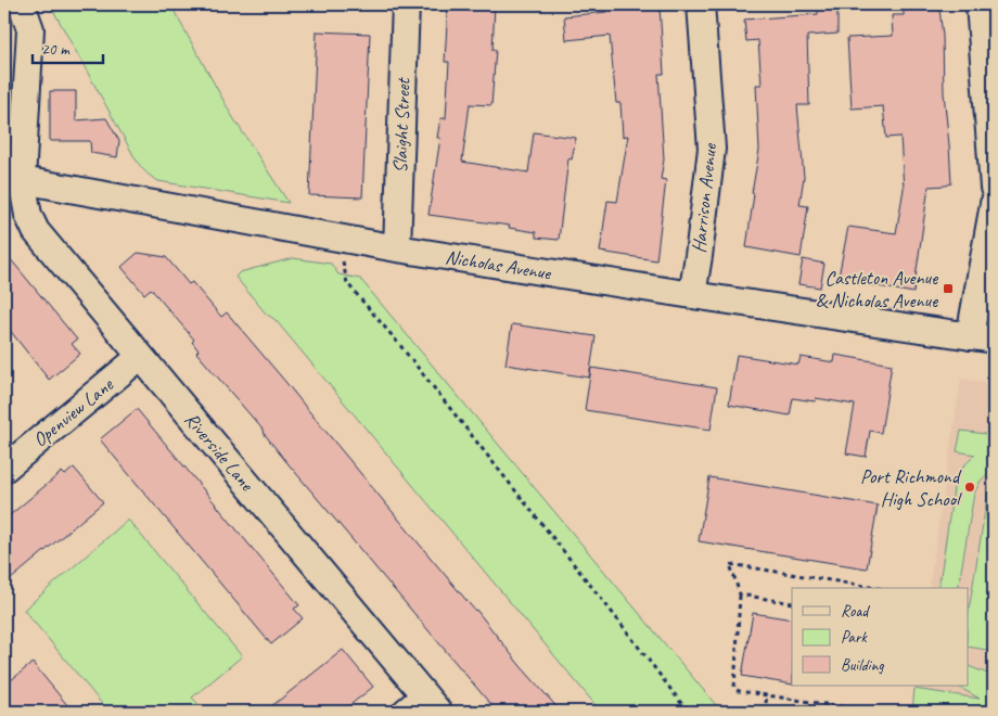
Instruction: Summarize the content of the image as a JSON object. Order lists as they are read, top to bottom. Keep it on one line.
{"streets":{"street":["Slaight Street","Harrison Avenue","Nicholas Avenue","Openview Lane","Riverside Lane"]},"crossings":[["Slaight Street","Nicholas Avenue"],["Harrison Avenue","Nicholas Avenue"],["Nicholas Avenue","Riverside Lane"],["Openview Lane","Riverside Lane"]],"places":{"transit":["Castleton Avenue & Nicholas Avenue"],"other":["Port Richmond High School"]},"legend":["Road","Park","Building"],"scale_bar":"20 m"}
